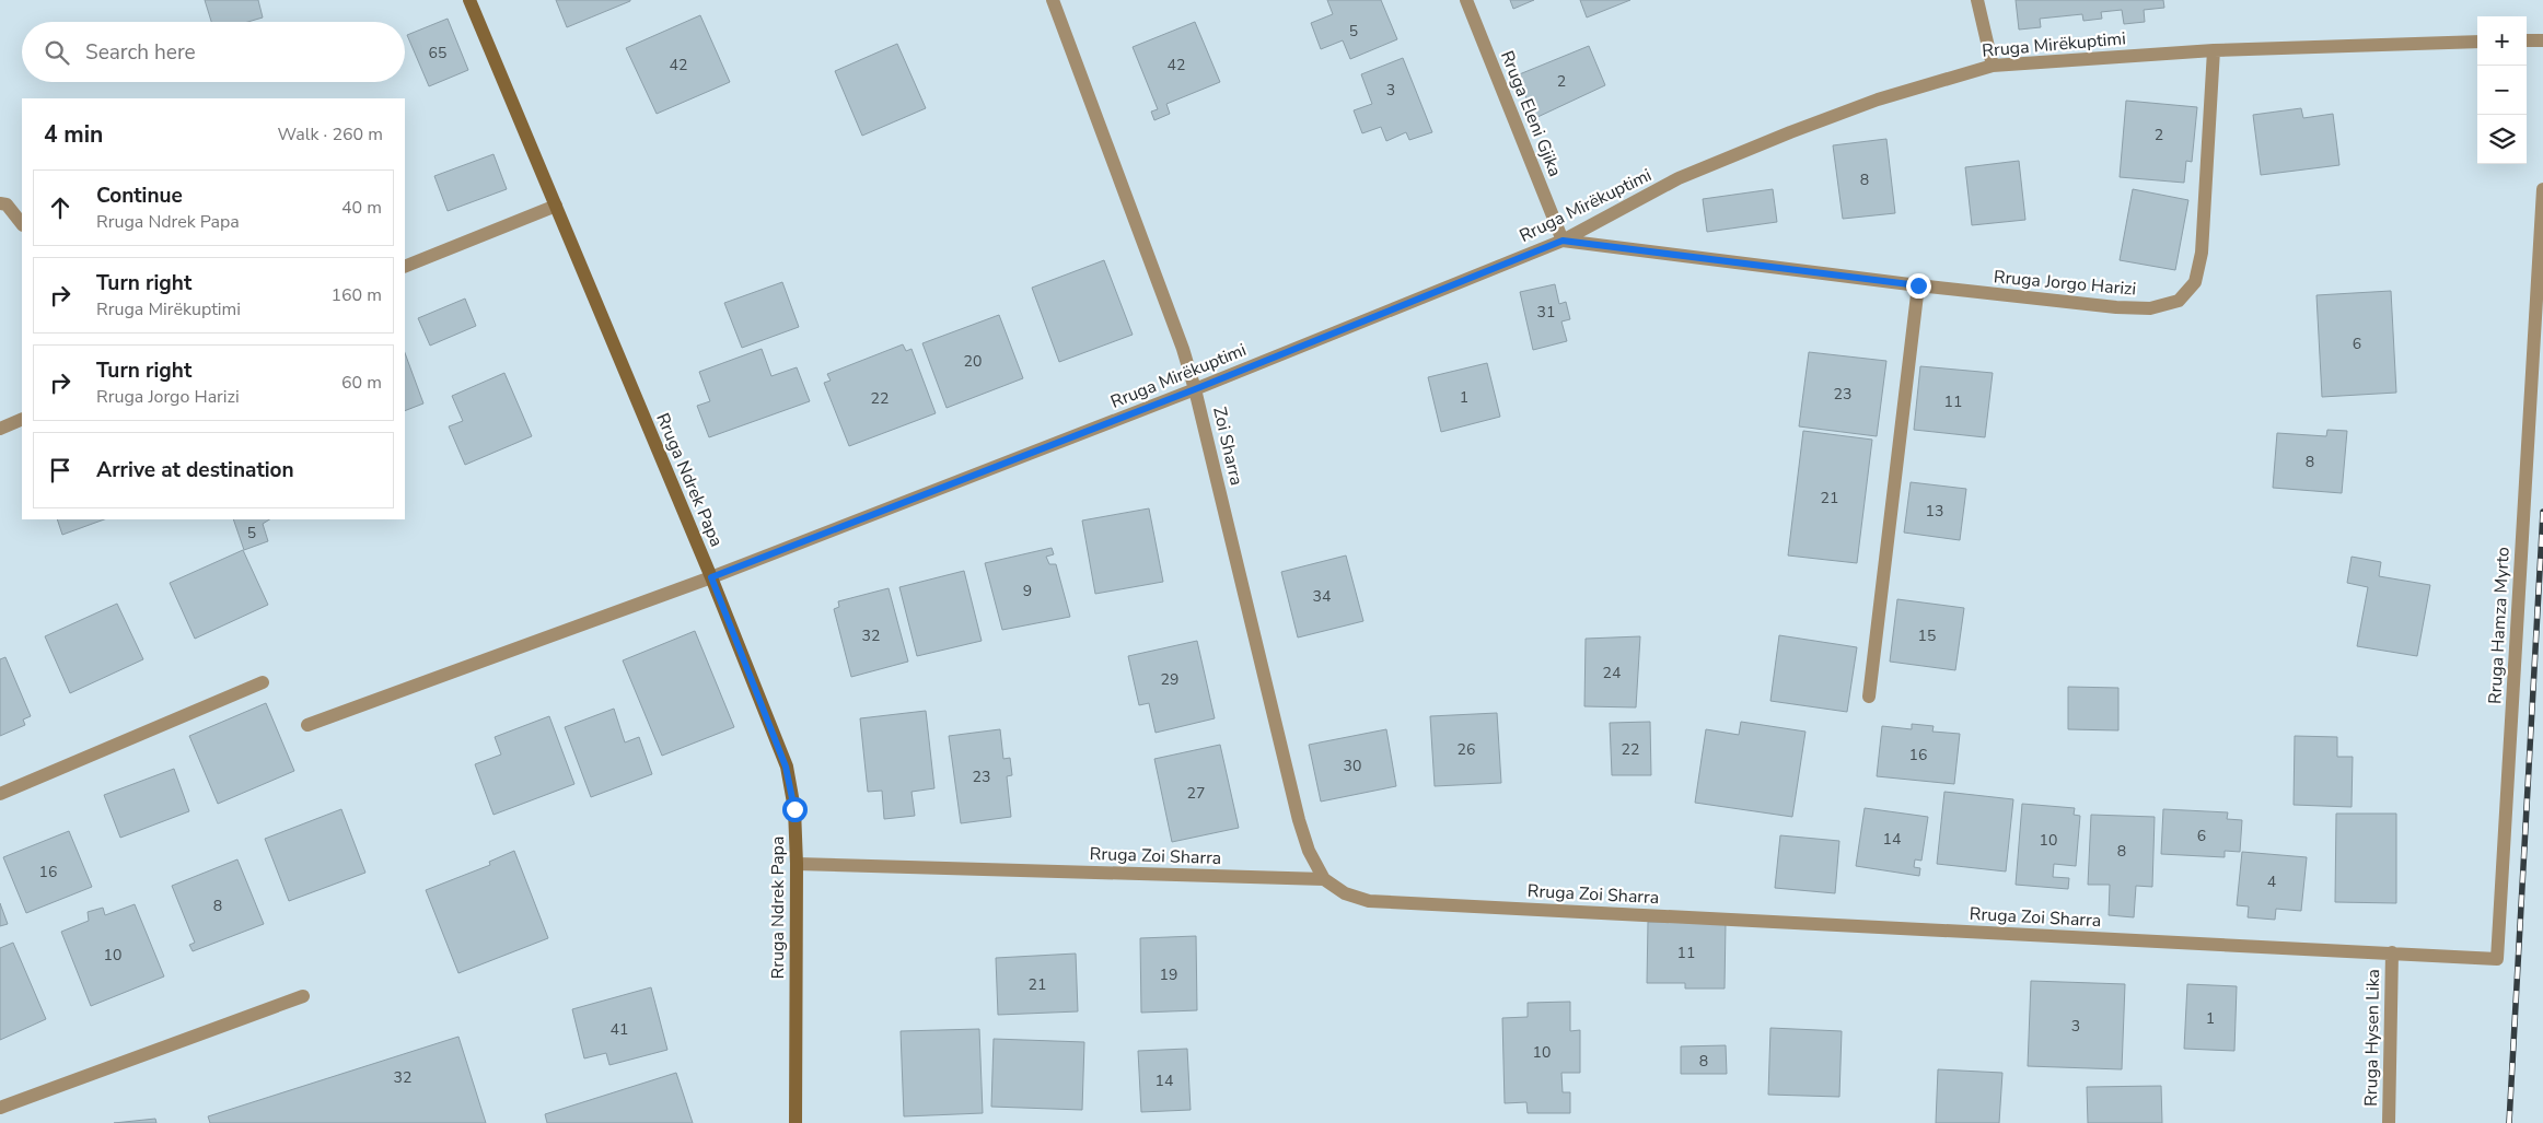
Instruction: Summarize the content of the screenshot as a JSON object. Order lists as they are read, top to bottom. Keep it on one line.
{"streets":{"street":["Rruga Mirëkuptimi","Rruga Eleni Gjika","Rruga Jorgo Harizi","Zoi Sharra","Rruga Ndrek Papa","Rruga Hamza Myrto","Rruga Zoi Sharra","Rruga Hysen Lika"]},"crossings":[["Rruga Mirëkuptimi","Rruga Eleni Gjika"],["Rruga Mirëkuptimi","Rruga Jorgo Harizi"],["Rruga Mirëkuptimi","Zoi Sharra"],["Rruga Mirëkuptimi","Rruga Ndrek Papa"],["Rruga Eleni Gjika","Rruga Jorgo Harizi"],["Zoi Sharra","Rruga Zoi Sharra"],["Rruga Ndrek Papa","Rruga Zoi Sharra"],["Rruga Hamza Myrto","Rruga Zoi Sharra"],["Rruga Hamza Myrto","Rruga Hysen Lika"],["Rruga Zoi Sharra","Rruga Hysen Lika"]],"house_numbers":["5","65","42","42","2","3","2","8","31","6","20","23","1","22","11","8","21","13","5","9","34","32","15","24","29","26","22","16","30","23","27","6","14","10","8","16","4","8","11","10","19","21","1","3","41","10","8","32","14"],"page":{"map_buttons":["+","−"],"search":"Search here","heading":["4 min","Walk · 260 m"],"list":[["Continue","Rruga Ndrek Papa","40 m"],["Turn right","Rruga Mirëkuptimi","160 m"],["Turn right","Rruga Jorgo Harizi","60 m"],"Arrive at destination"]}}
